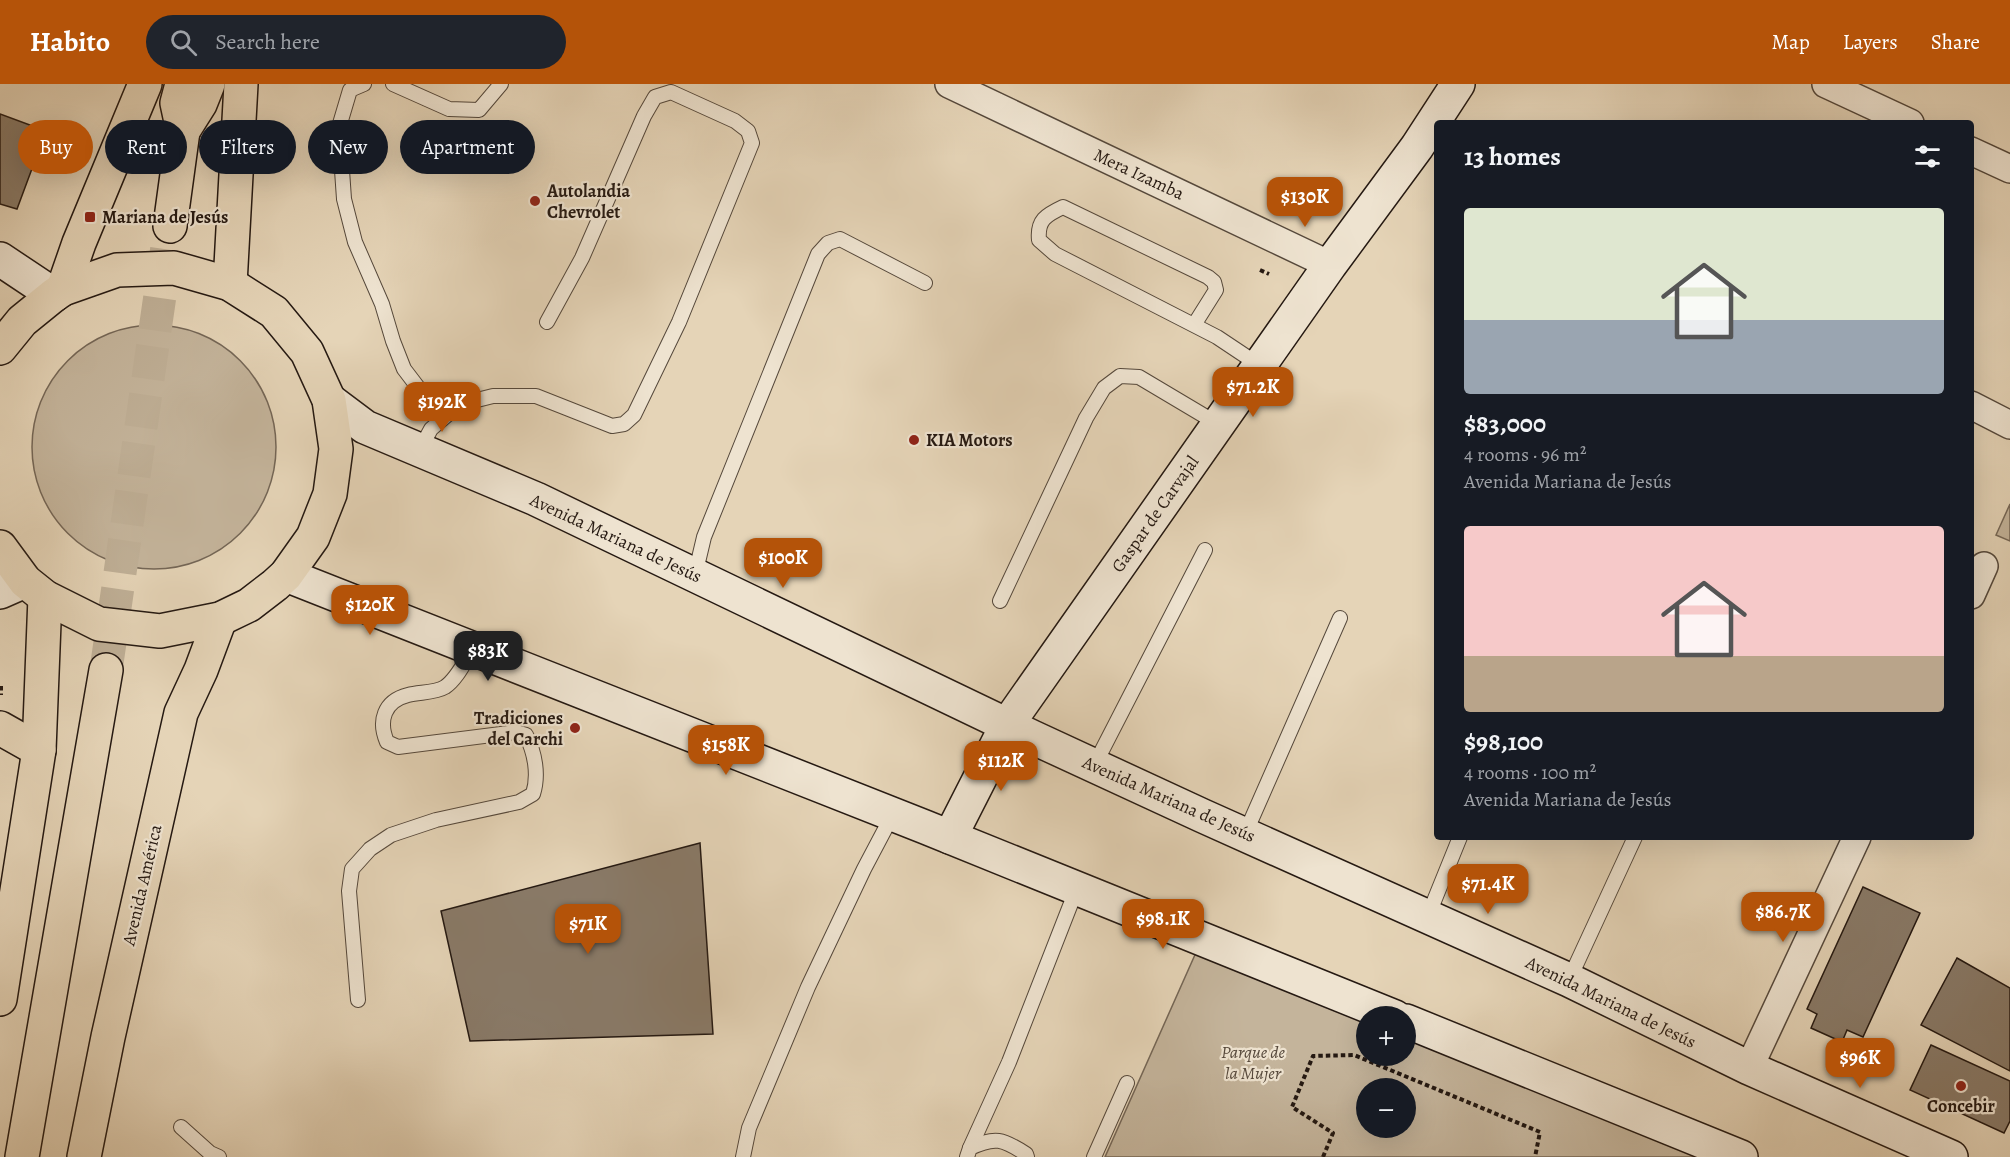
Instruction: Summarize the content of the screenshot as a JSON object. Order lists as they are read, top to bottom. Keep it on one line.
{"streets":{"main road":["Gaspar de Carvajal","Avenida Mariana de Jesús","Avenida América"],"street":["Mera Izamba"]},"crossings":[["Mera Izamba","Gaspar de Carvajal"],["Gaspar de Carvajal","Avenida Mariana de Jesús"]],"parks":["Parque de la Mujer"],"places":{"other":["Autolandia Chevrolet","KIA Motors","Tradiciones del Carchi","Concebir"],"transit":["Mariana de Jesús"]},"page":{"header":"Habito","search":"Search here","nav":["Map","Layers","Share"],"chip":["Buy","Rent","Filters","New","Apartment"],"heading":"13 homes","price":["$130K","$71.2K","$192K","$100K","$120K","$83K","$158K","$112K","$71.4K","$86.7K","$98.1K","$71K","$96K"],"list":[{"name":"$83,000","note":"4 rooms · 96 m² · Avenida Mariana de Jesús"},{"name":"$98,100","note":"4 rooms · 100 m² · Avenida Mariana de Jesús"}],"map_buttons":["+","−"]}}
